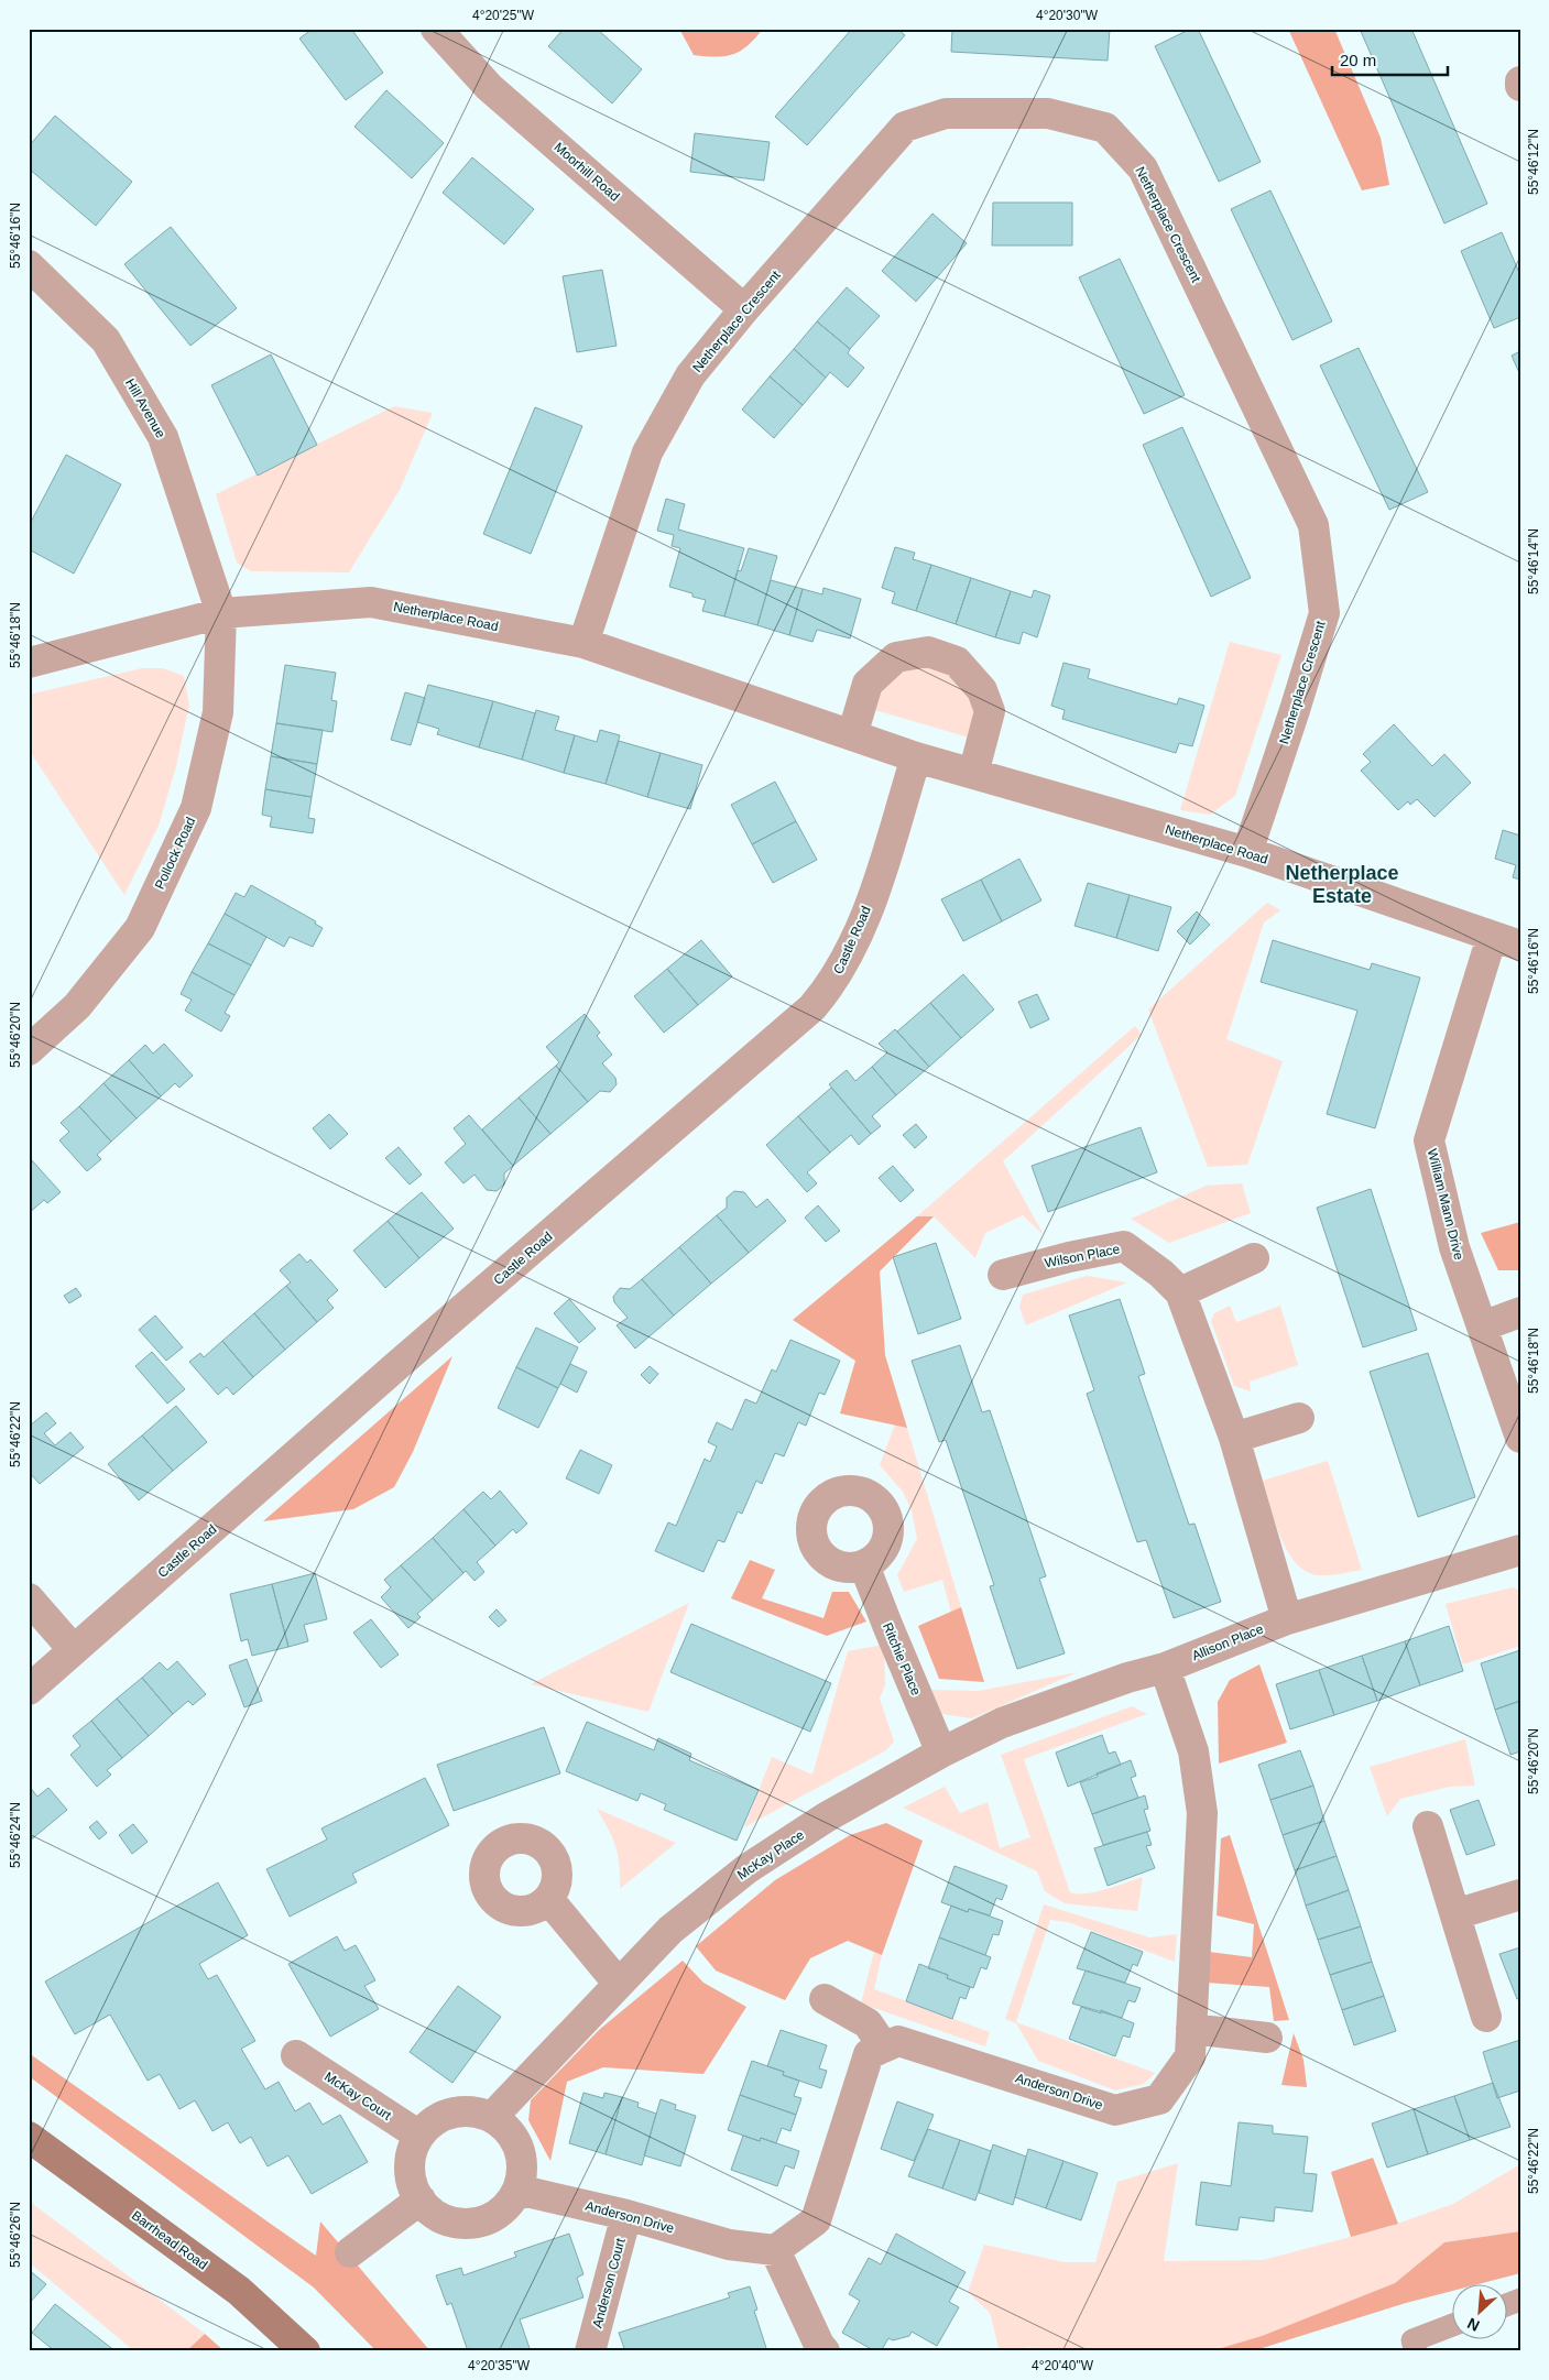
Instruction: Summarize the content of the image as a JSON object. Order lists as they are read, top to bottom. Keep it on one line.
{"streets":{"street":["Moorhill Road","Netherplace Crescent","Hill Avenue","Netherplace Road","Pollock Road","Castle Road","William Mann Drive","Wilson Place","Allison Place","Ritchie Place","McKay Place","Anderson Drive","McKay Court","Barrhead Road","Anderson Court"]},"crossings":[["Moorhill Road","Netherplace Crescent"],["Netherplace Crescent","Netherplace Road"],["Hill Avenue","Netherplace Road"],["Hill Avenue","Pollock Road"],["Netherplace Road","Pollock Road"],["Netherplace Road","Castle Road"],["Netherplace Road","William Mann Drive"],["Wilson Place","Allison Place"],["Allison Place","Ritchie Place"],["Allison Place","McKay Place"],["Allison Place","Anderson Drive"],["Ritchie Place","McKay Place"],["McKay Place","Anderson Drive"],["McKay Place","McKay Court"],["Anderson Drive","McKay Court"],["Anderson Drive","Anderson Court"]],"districts":["Netherplace Estate"],"scale_bar":"20 m","north":"bottom left","coordinates":["4°20'25\"W","4°20'30\"W","55°46'12\"N","55°46'16\"N","55°46'14\"N","55°46'18\"N","55°46'20\"N","55°46'22\"N","55°46'24\"N","55°46'26\"N","4°20'35\"W","4°20'40\"W"]}
